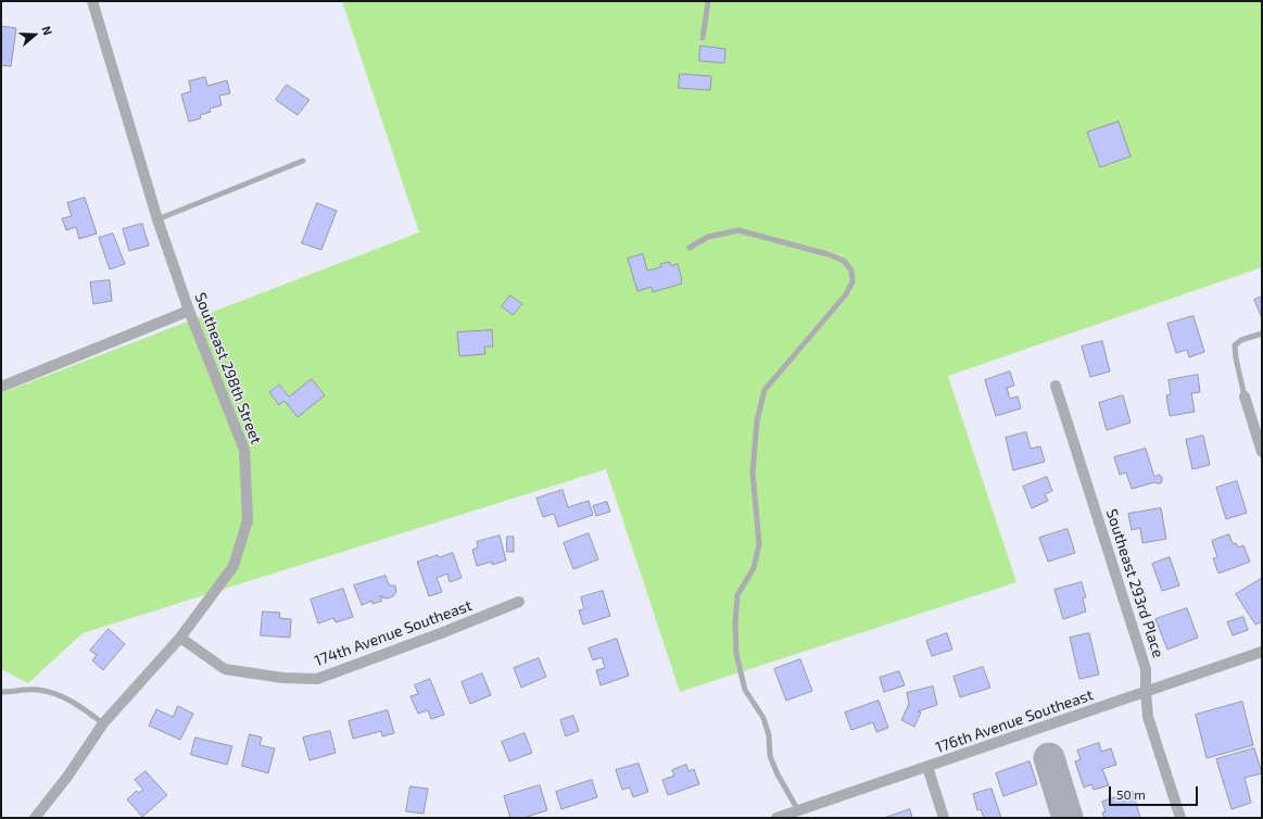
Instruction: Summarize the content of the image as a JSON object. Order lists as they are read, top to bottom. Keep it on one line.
{"streets":{"street":["Southeast 298th Street","Southeast 293rd Place","174th Avenue Southeast","176th Avenue Southeast"]},"crossings":[["Southeast 298th Street","174th Avenue Southeast"],["Southeast 293rd Place","176th Avenue Southeast"]],"scale_bar":"50 m","north":"right"}
